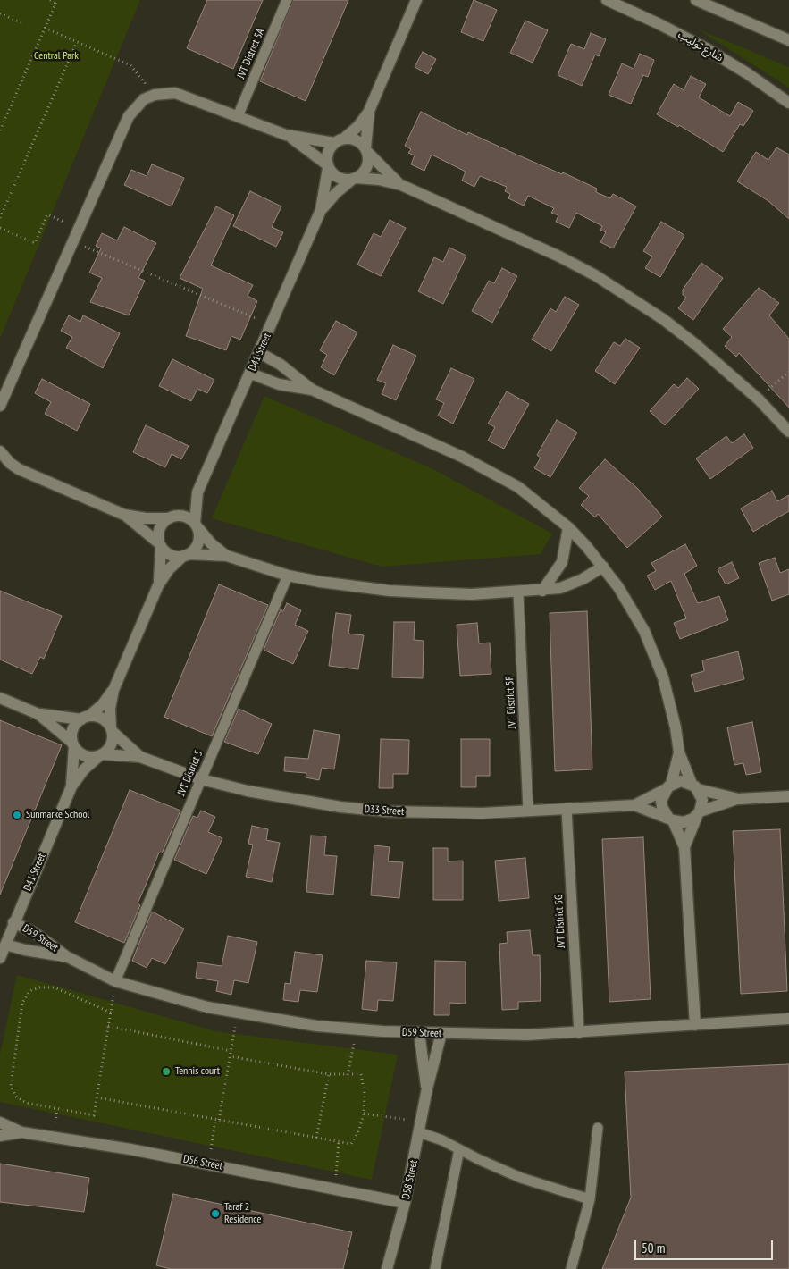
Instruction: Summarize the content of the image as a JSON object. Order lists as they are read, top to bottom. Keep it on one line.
{"streets":{"street":["شارع توليب","D41 Street","D33 Street","D59 Street","D56 Street","D58 Street"],"lane":["JVT District 5A","JVT District 5F","JVT District 5","JVT District 5G"]},"crossings":[["D41 Street","D33 Street"],["D41 Street","D59 Street"],["JVT District 5F","D33 Street"],["JVT District 5","D33 Street"],["JVT District 5","D59 Street"],["D33 Street","JVT District 5G"],["JVT District 5G","D59 Street"],["D59 Street","D58 Street"],["D56 Street","D58 Street"]],"parks":["Central Park"],"places":["Sunmarke School","Tennis court","Taraf 2 Residence"],"scale_bar":"50 m"}
